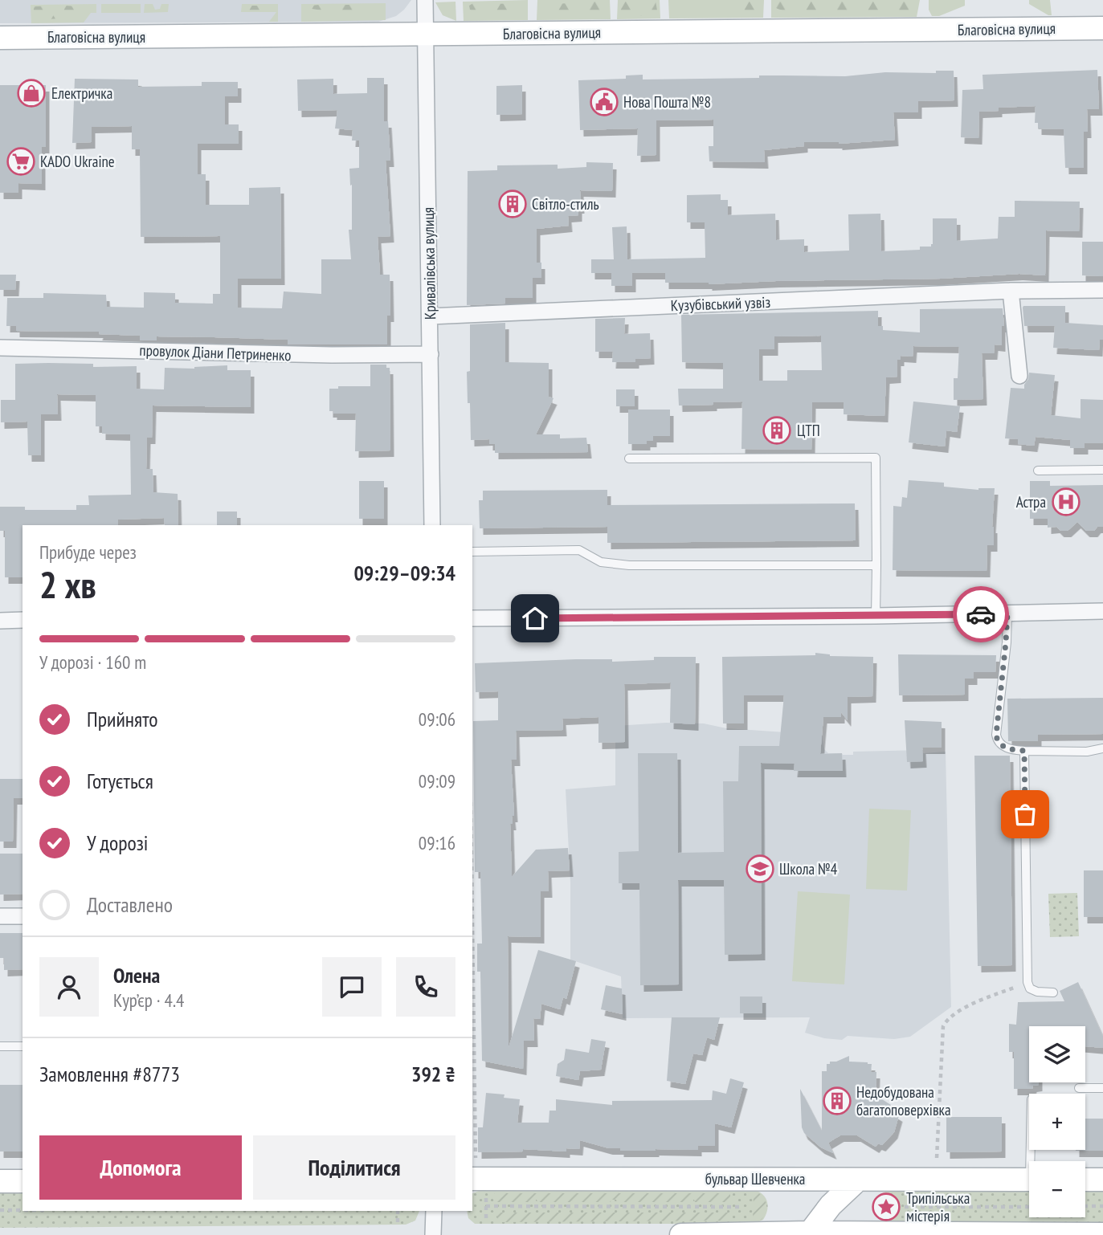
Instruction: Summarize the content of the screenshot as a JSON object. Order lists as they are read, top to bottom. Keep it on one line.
{"streets":{"main road":["Благовісна вулиця","бульвар Шевченка"],"street":["Кривалівська вулиця","Кузубівський узвіз","провулок Діани Петриненко"]},"crossings":[["Благовісна вулиця","Кривалівська вулиця"],["Кривалівська вулиця","Кузубівський узвіз"],["Кривалівська вулиця","провулок Діани Петриненко"]],"places":{"shop":["Електричка"],"public building":["Нова Пошта №8"],"supermarket":["KADO Ukraine"],"building":["Світло-стиль","ЦТП","Недобудована багатоповерхівка"],"hospital":["Астра"],"school or university":["Школа №4"],"place":["Трипільська містерія"]},"page":{"heading":["2 хв","Прибуде через","09:29–09:34"],"panel":["Олена","Кур’єр · 4.4","Замовлення #8773","392 ₴"],"bar":"У дорозі · 160 m","list":[["Прийнято","09:06"],["Готується","09:09"],["У дорозі","09:16"],"Доставлено"],"map_buttons":["+","−"],"buttons":["Допомога","Поділитися"]}}
